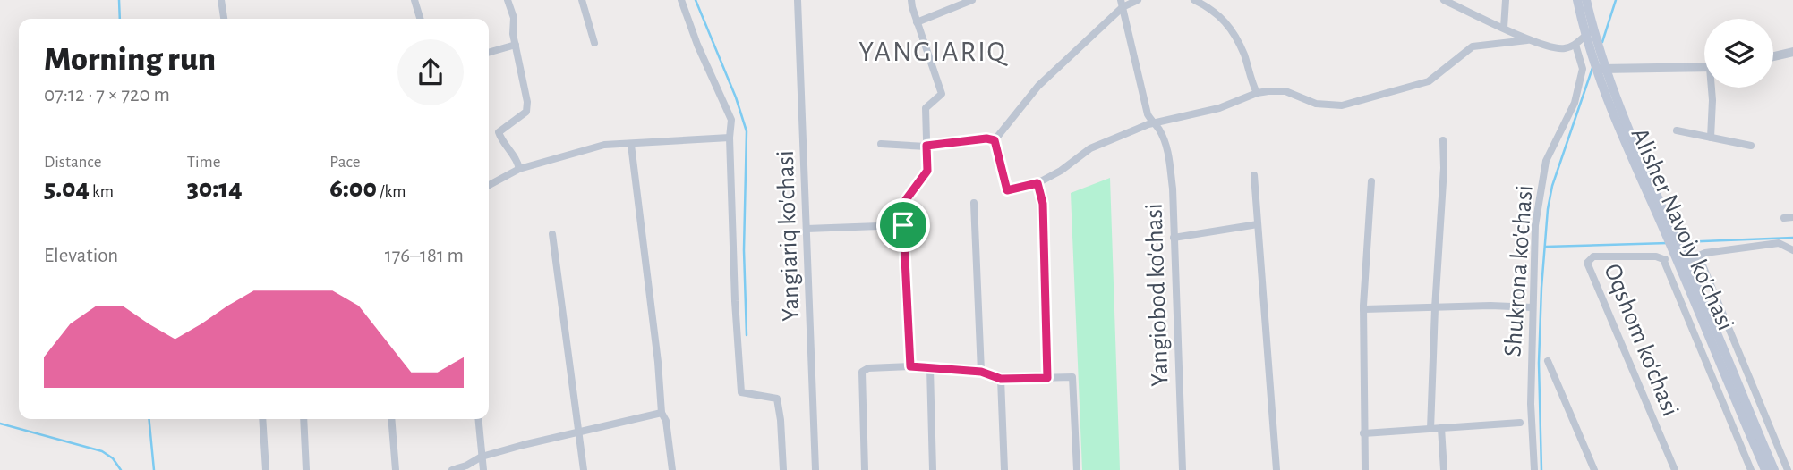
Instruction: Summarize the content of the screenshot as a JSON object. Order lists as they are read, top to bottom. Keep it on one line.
{"streets":{"main road":["Alisher Navoiy ko'chasi"],"street":["Yangiariq ko'chasi","Shukrona ko'chasi","Yangiobod ko'chasi","Oqshom ko'chasi"]},"districts":["YANGIARIQ"],"page":{"heading":["Morning run","07:12 · 7 × 720 m"],"stats":[["Distance","5.04 km"],["Time","30:14"],["Pace","6:00 /km"]],"chart":["Elevation","176–181 m"]}}
